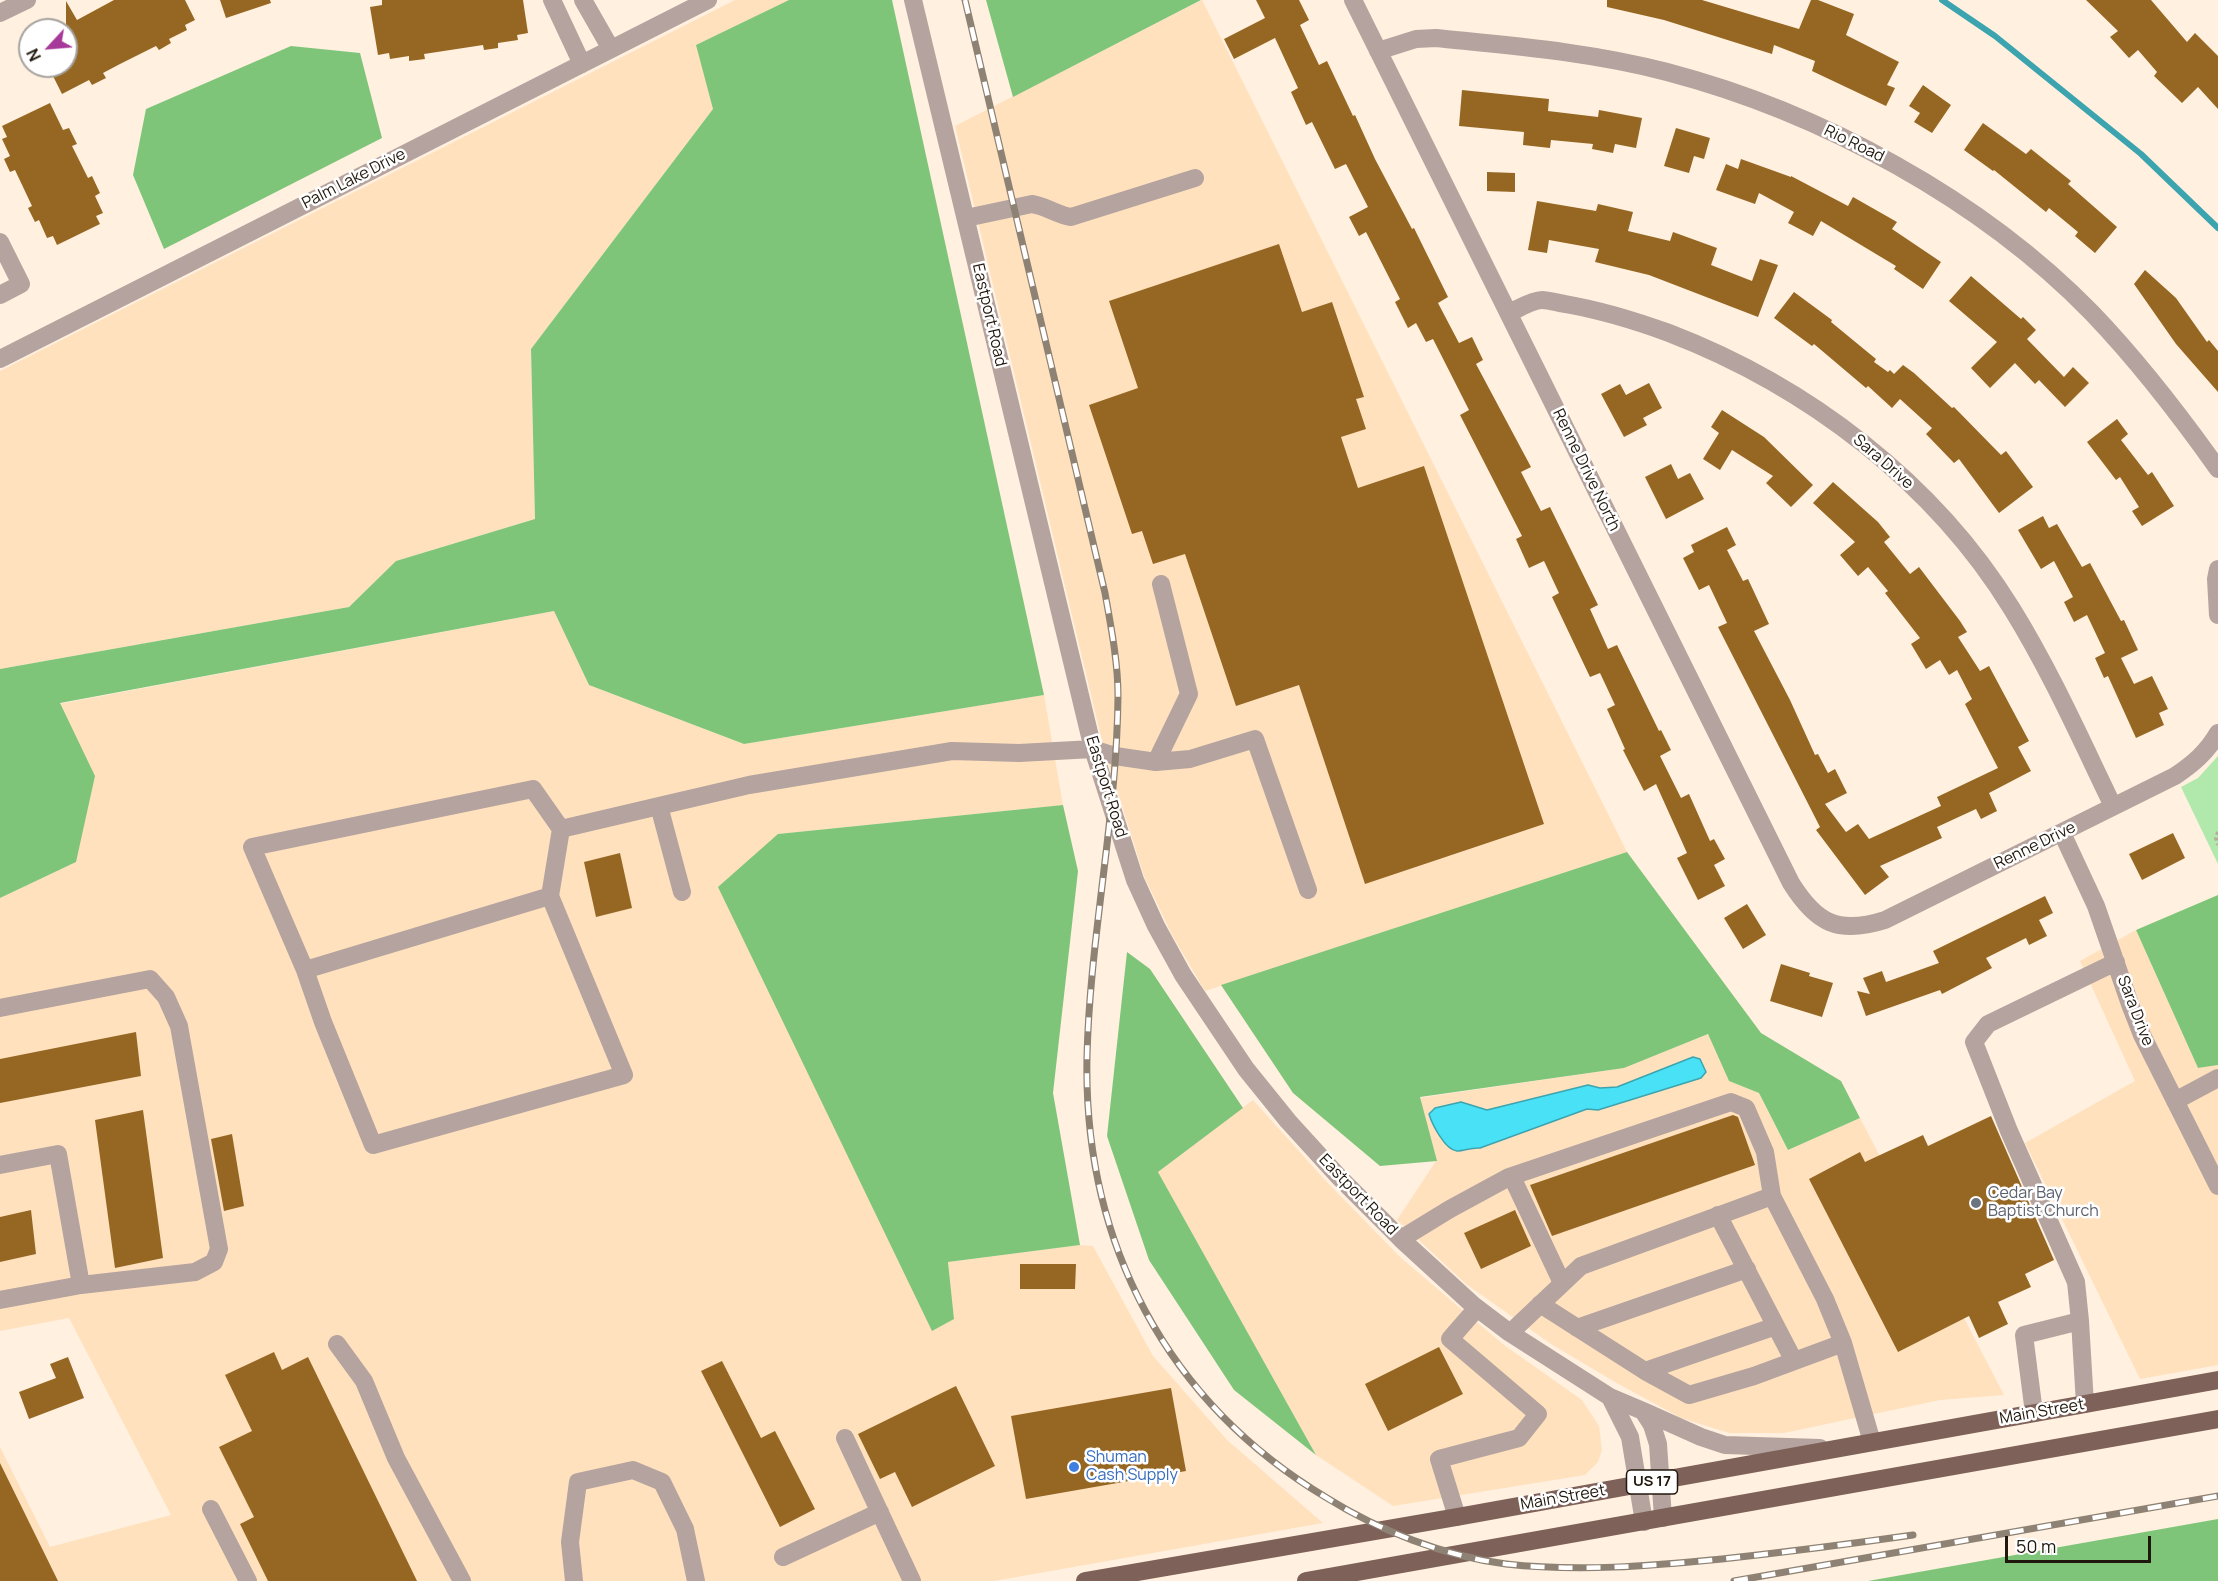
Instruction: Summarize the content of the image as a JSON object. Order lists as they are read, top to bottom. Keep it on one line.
{"streets":{"main road":["Main Street","US 17"],"street":["Rio Road","Palm Lake Drive","Eastport Road","Sara Drive","Renne Drive North","Renne Drive"]},"crossings":[["Rio Road","Renne Drive North"],["Eastport Road","Main Street"],["Sara Drive","Renne Drive North"],["Sara Drive","Renne Drive"],["Renne Drive North","Renne Drive"]],"places":["Cedar Bay Baptist Church","Shuman Cash Supply"],"scale_bar":"50 m","north":"bottom left"}
